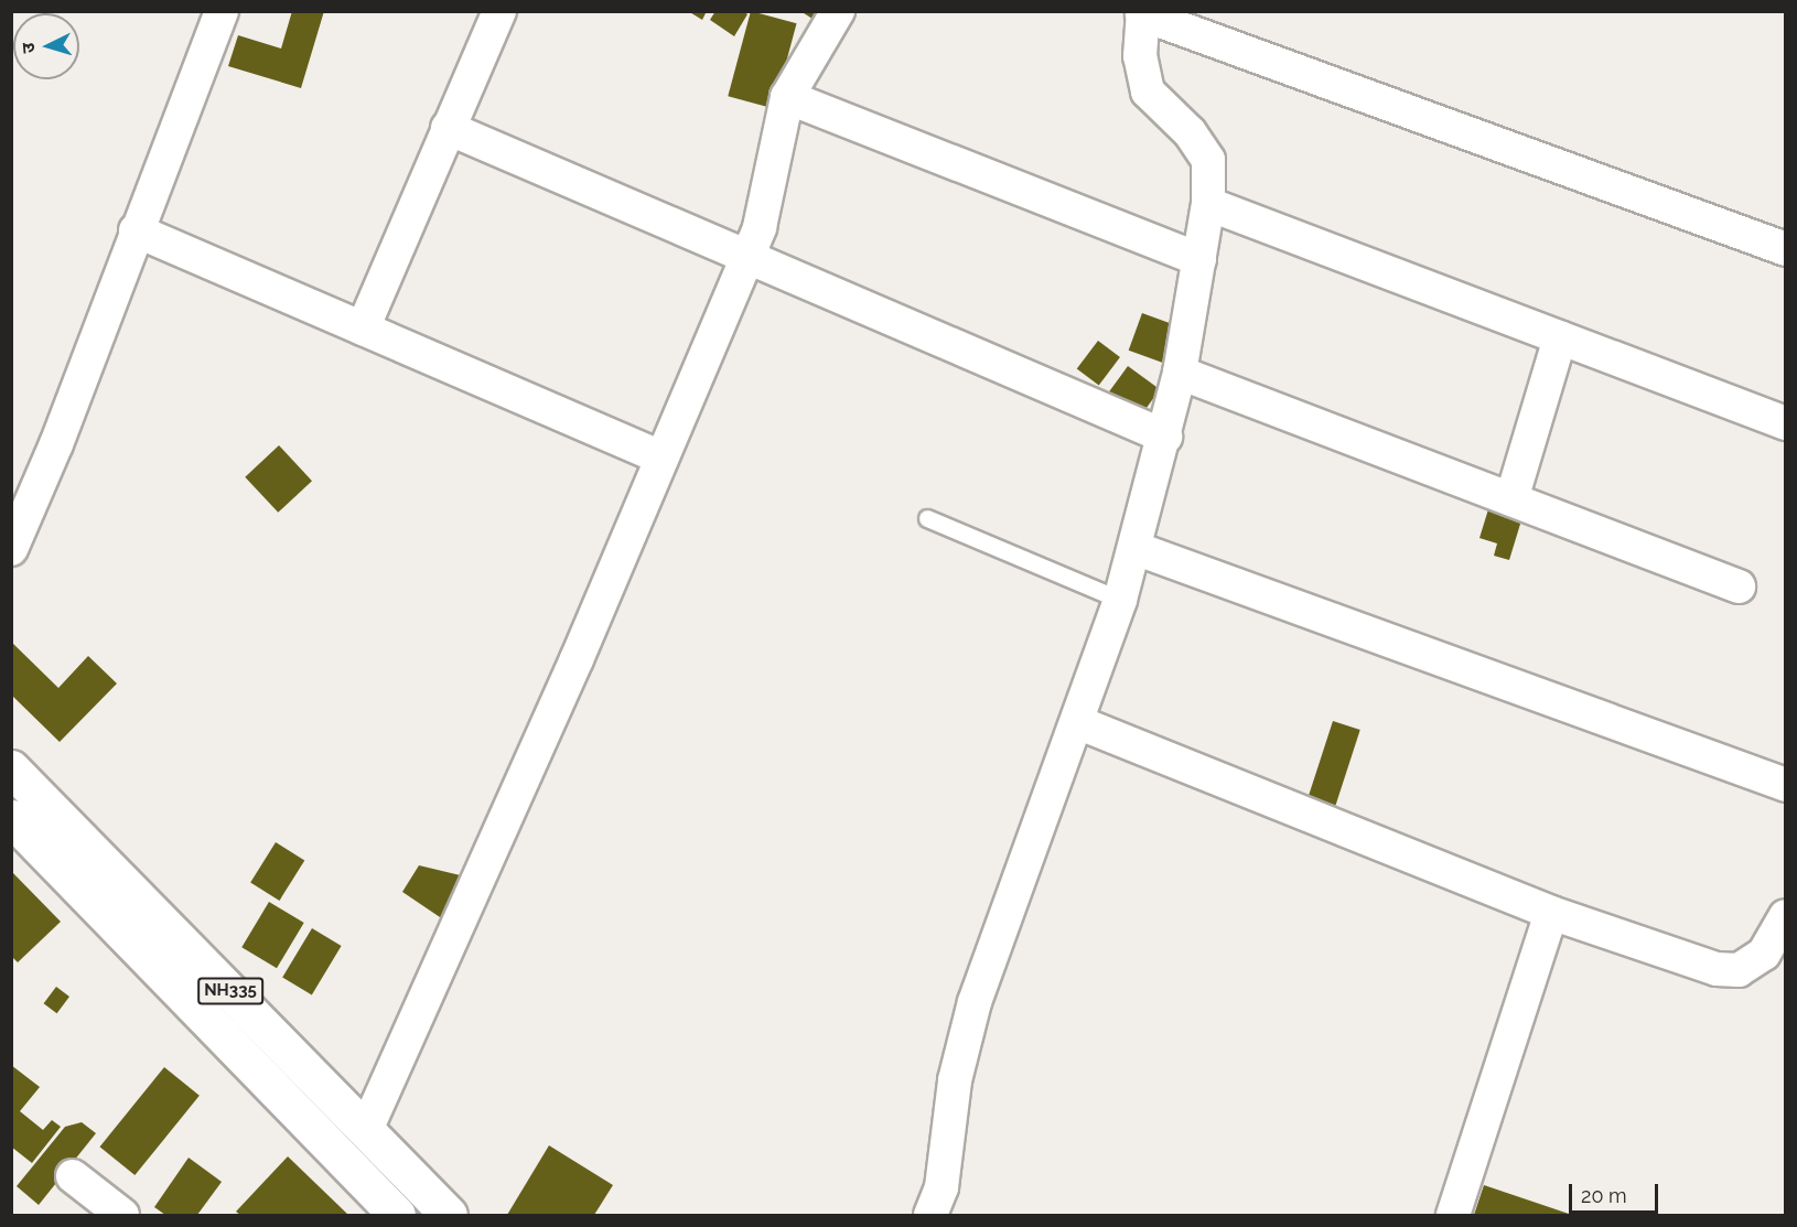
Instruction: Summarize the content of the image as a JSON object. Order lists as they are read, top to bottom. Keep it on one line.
{"streets":{"highway":["NH335"]},"scale_bar":"20 m","north":"left"}
